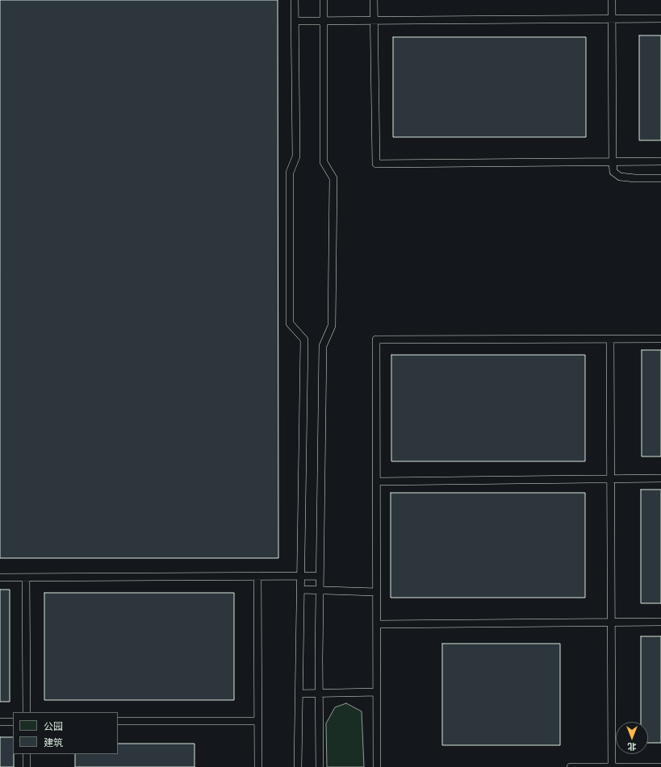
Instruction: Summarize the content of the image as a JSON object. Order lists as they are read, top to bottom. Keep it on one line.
{"legend":["公园","建筑"],"north":"bottom"}
